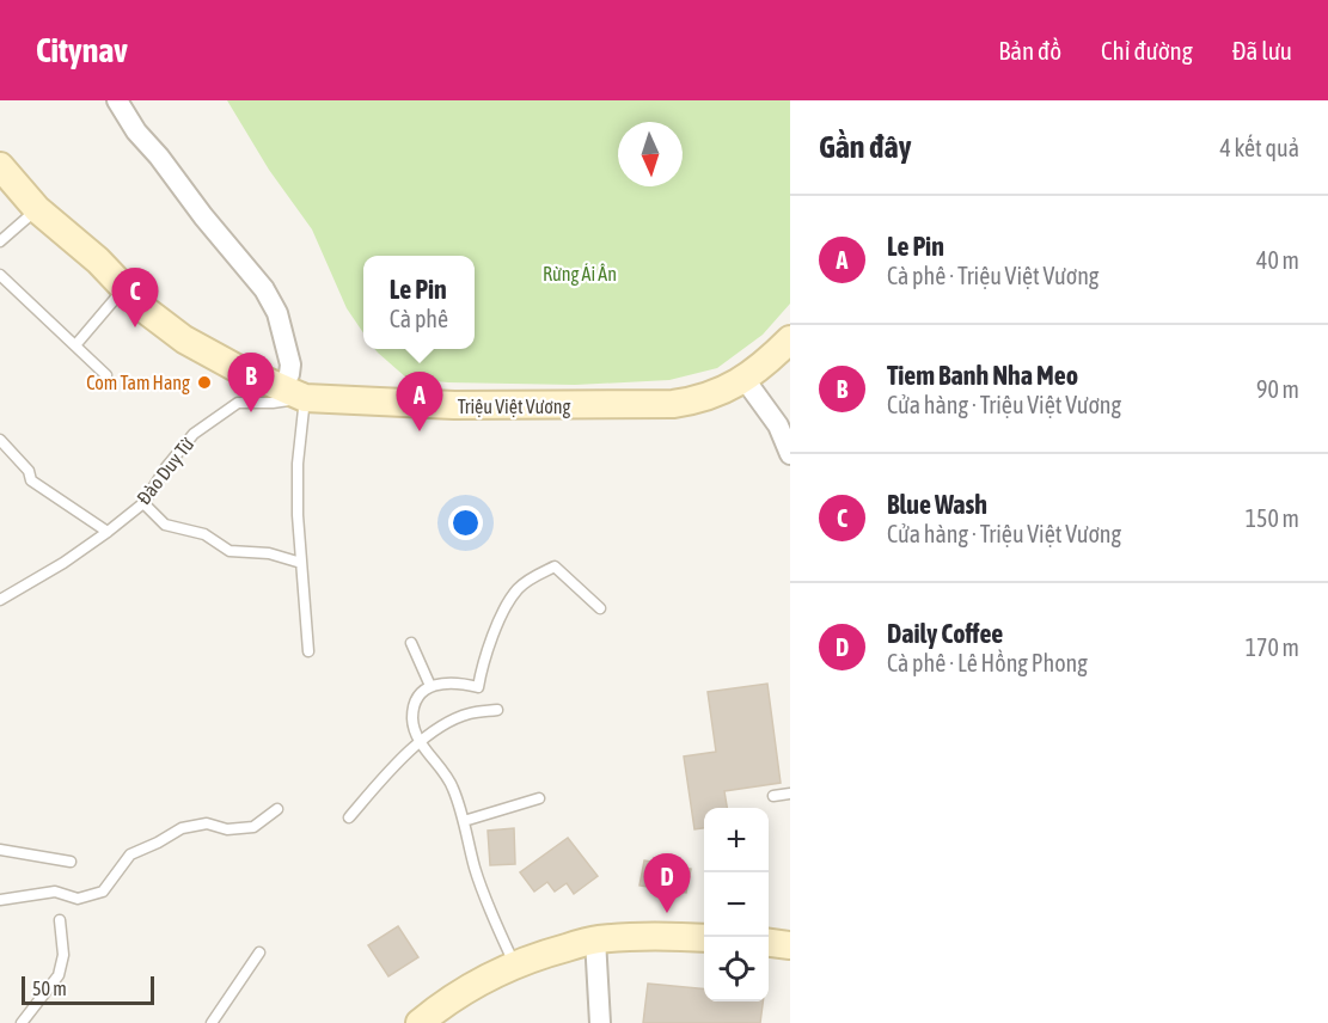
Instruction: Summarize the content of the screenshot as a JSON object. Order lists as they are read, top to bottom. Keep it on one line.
{"streets":{"street":["Triệu Việt Vương"],"lane":["Đào Duy Từ"]},"crossings":[["Triệu Việt Vương","Đào Duy Từ"]],"parks":["Rừng Ái Ân"],"places":["Com Tam Hang"],"scale_bar":"50 m","north":"bottom","page":{"header":"Citynav","nav":["Bản đồ","Chỉ đường","Đã lưu"],"heading":["Gần đây","4 kết quả"],"list":[{"mark":"A","name":"Le Pin","note":"Cà phê · Triệu Việt Vương","value":"40 m"},{"mark":"B","name":"Tiem Banh Nha Meo","note":"Cửa hàng · Triệu Việt Vương","value":"90 m"},{"mark":"C","name":"Blue Wash","note":"Cửa hàng · Triệu Việt Vương","value":"150 m"},{"mark":"D","name":"Daily Coffee","note":"Cà phê · Lê Hồng Phong","value":"170 m"}],"popup":["Le Pin","Cà phê"],"pins":["C","B","A","D"],"map_buttons":["+","−"],"scale":"50 m"}}
